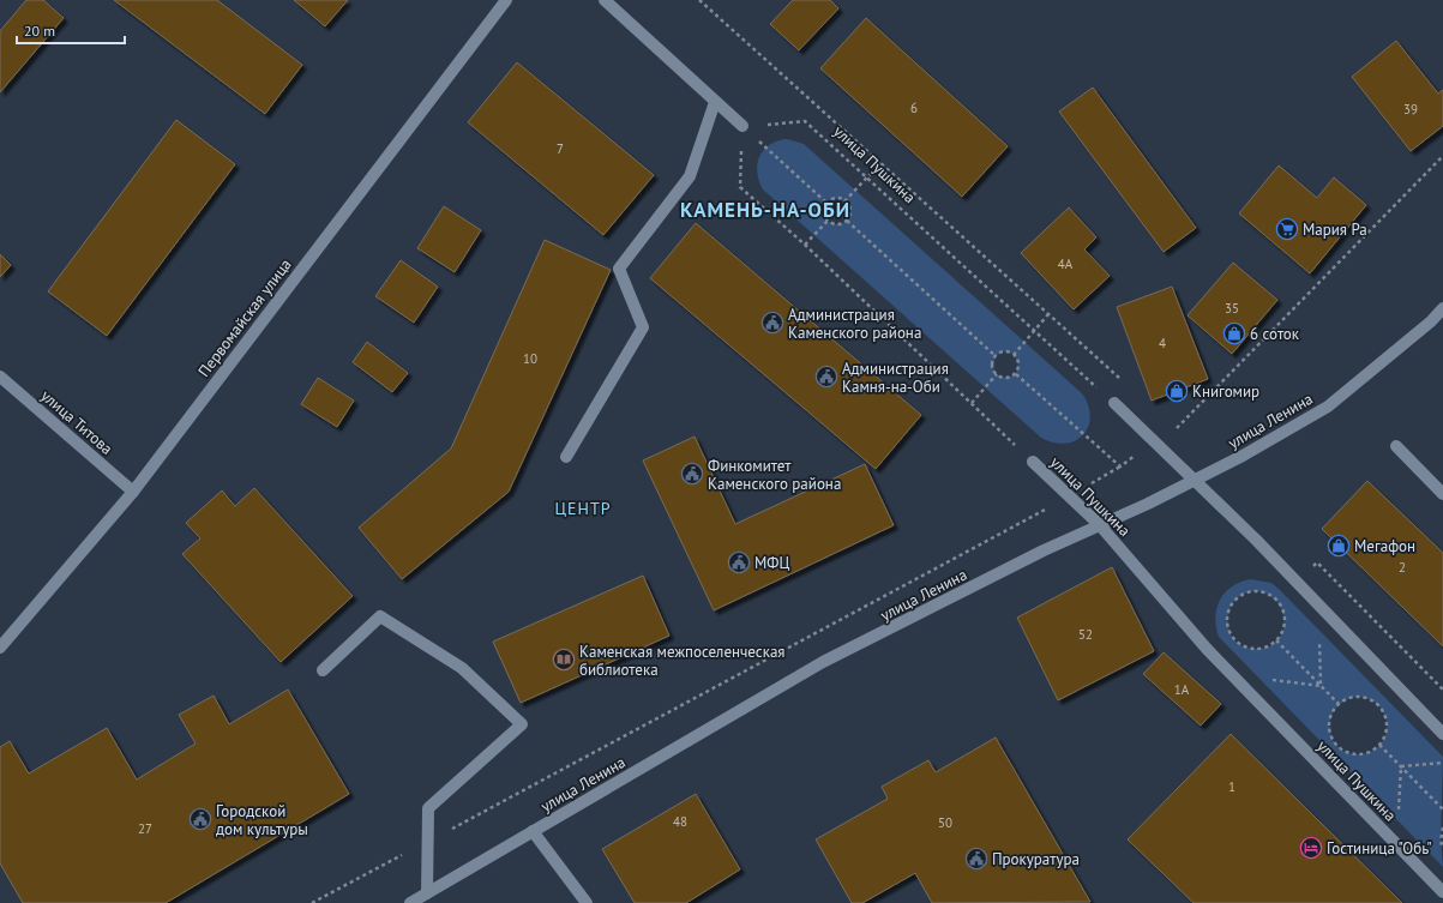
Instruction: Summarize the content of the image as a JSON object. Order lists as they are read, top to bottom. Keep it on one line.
{"streets":{"street":["улица Пушкина","Первомайская улица","улица Ленина","улица Титова"]},"crossings":[["улица Пушкина","улица Ленина"],["Первомайская улица","улица Титова"]],"districts":["КАМЕНЬ-НА-ОБИ","ЦЕНТР"],"places":{"supermarket":["Мария Ра"],"public building":["Администрация Каменского района","Администрация Камня-на-Оби","Финкомитет Каменского района","МФЦ","Городской дом культуры","Прокуратура"],"shop":["6 соток","Книгомир","Мегафон"],"library":["Каменская межпоселенческая библиотека"],"hotel":["Гостиница \"Обь\""]},"house_numbers":["6","39","7","4А","35","4","10","2","52","1А","1","48","50","27"],"scale_bar":"20 m"}
